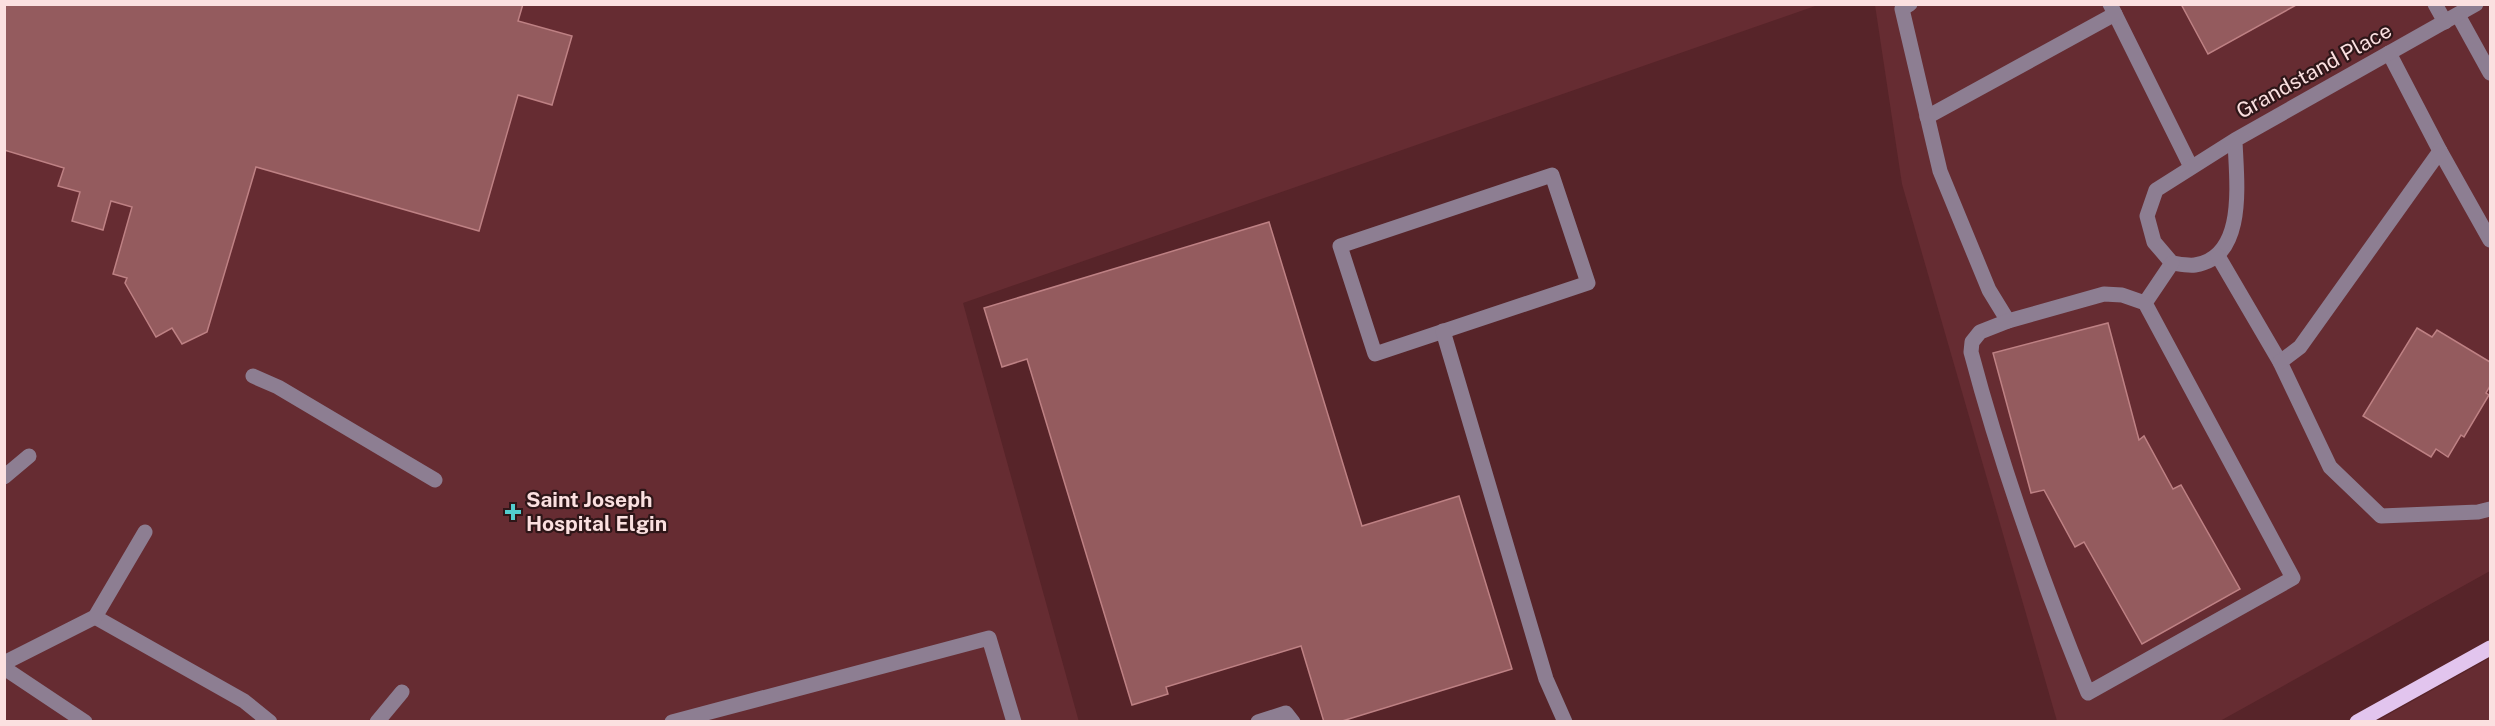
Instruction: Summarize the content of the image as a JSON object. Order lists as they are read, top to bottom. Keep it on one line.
{"streets":{"lane":["Grandstand Place"]},"places":{"health":["Saint Joseph Hospital Elgin"]}}
